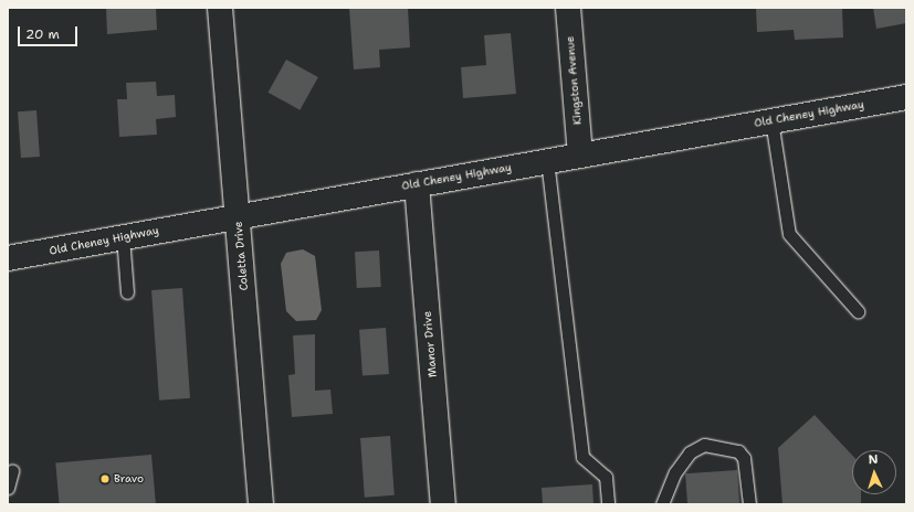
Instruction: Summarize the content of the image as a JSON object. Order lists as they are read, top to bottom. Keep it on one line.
{"streets":{"street":["Kingston Avenue","Old Cheney Highway","Coletta Drive","Manor Drive"]},"crossings":[["Kingston Avenue","Old Cheney Highway"],["Old Cheney Highway","Coletta Drive"],["Old Cheney Highway","Manor Drive"]],"places":["Bravo"],"scale_bar":"20 m","north":"top"}
